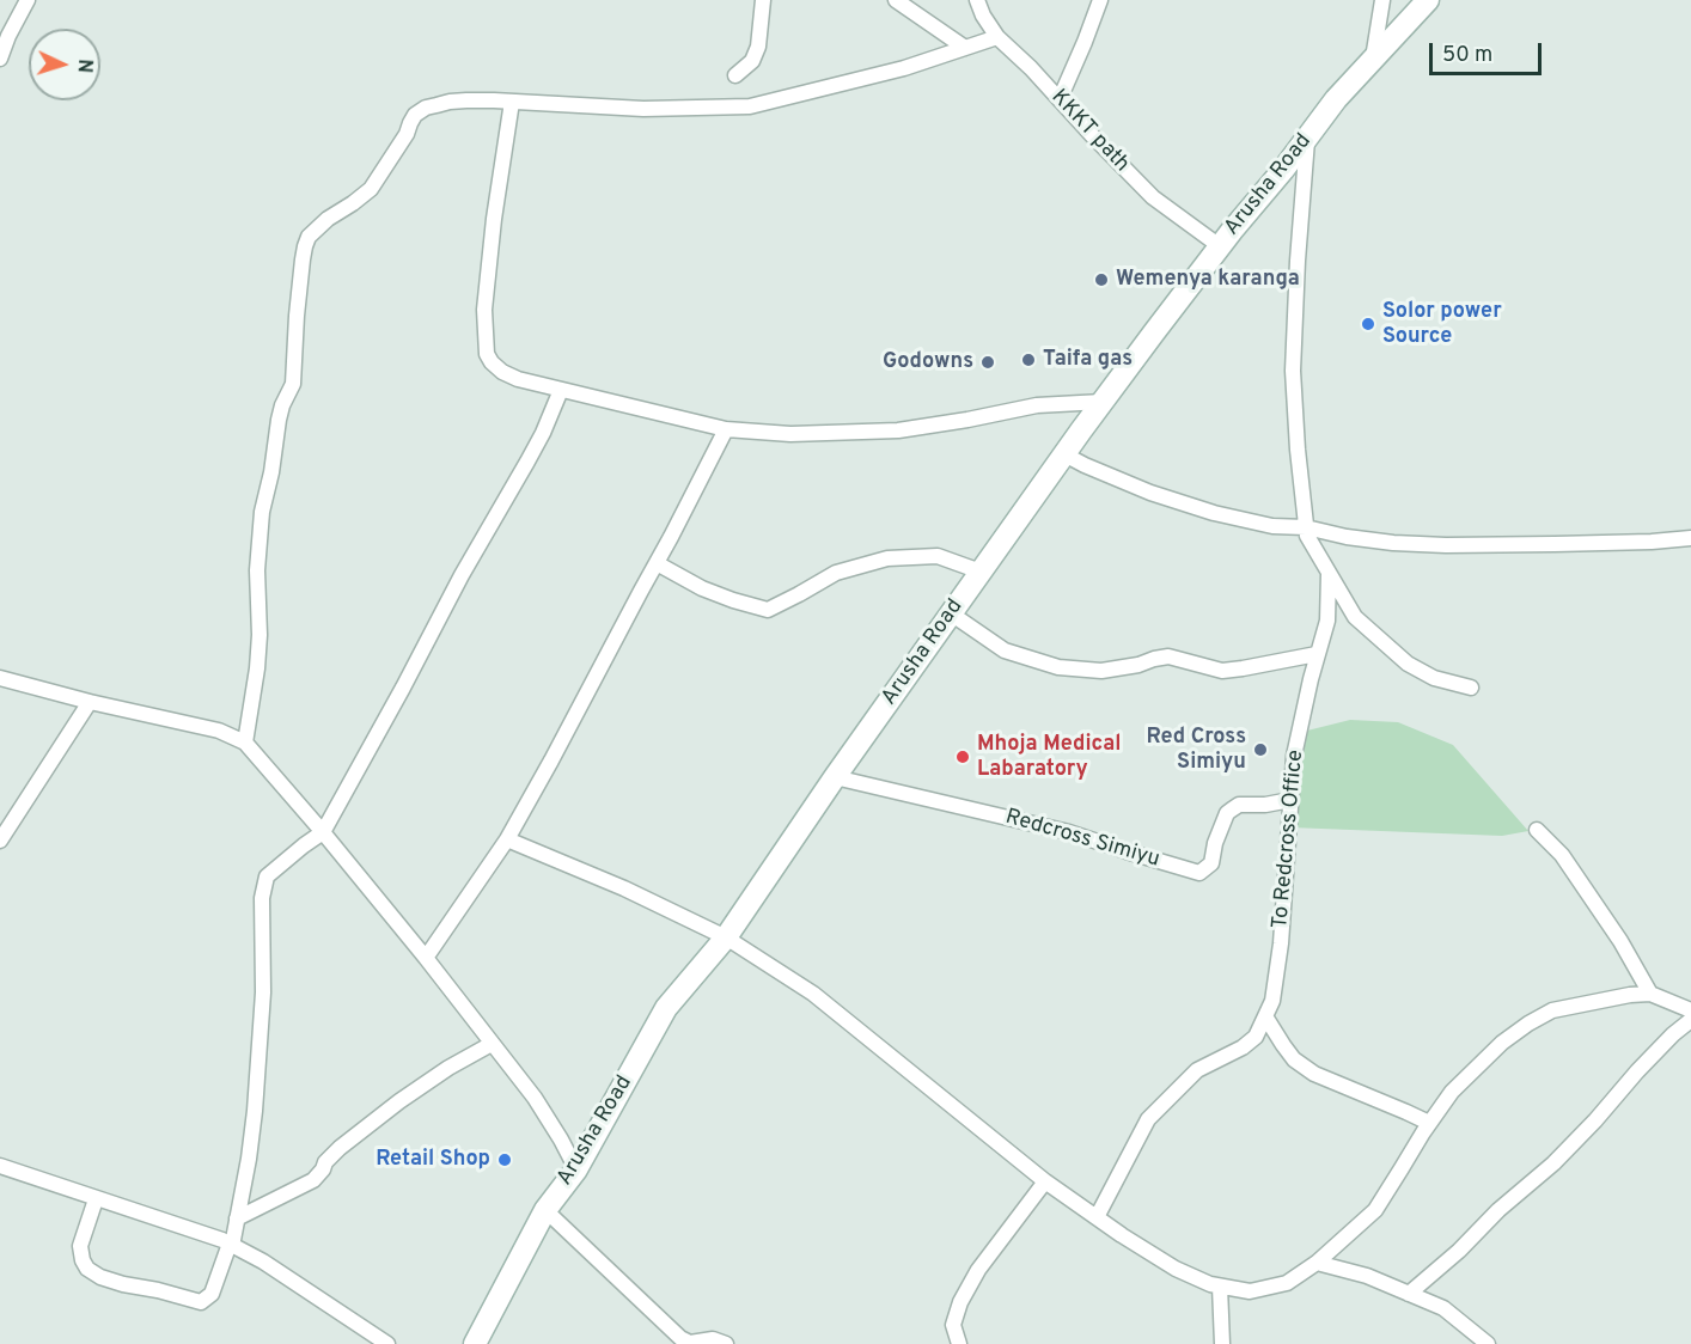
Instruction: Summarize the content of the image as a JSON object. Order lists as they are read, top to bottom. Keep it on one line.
{"streets":{"main road":["Arusha Road"],"street":["KKKT path","Redcross Simiyu","To Redcross Office"]},"crossings":[["KKKT path","Arusha Road"],["Arusha Road","Redcross Simiyu"],["Redcross Simiyu","To Redcross Office"]],"places":["Wemenya karanga","Solor power Source","Taifa gas","Godowns","Red Cross Simiyu","Mhoja Medical Labaratory","Retail Shop"],"scale_bar":"50 m","north":"right"}
